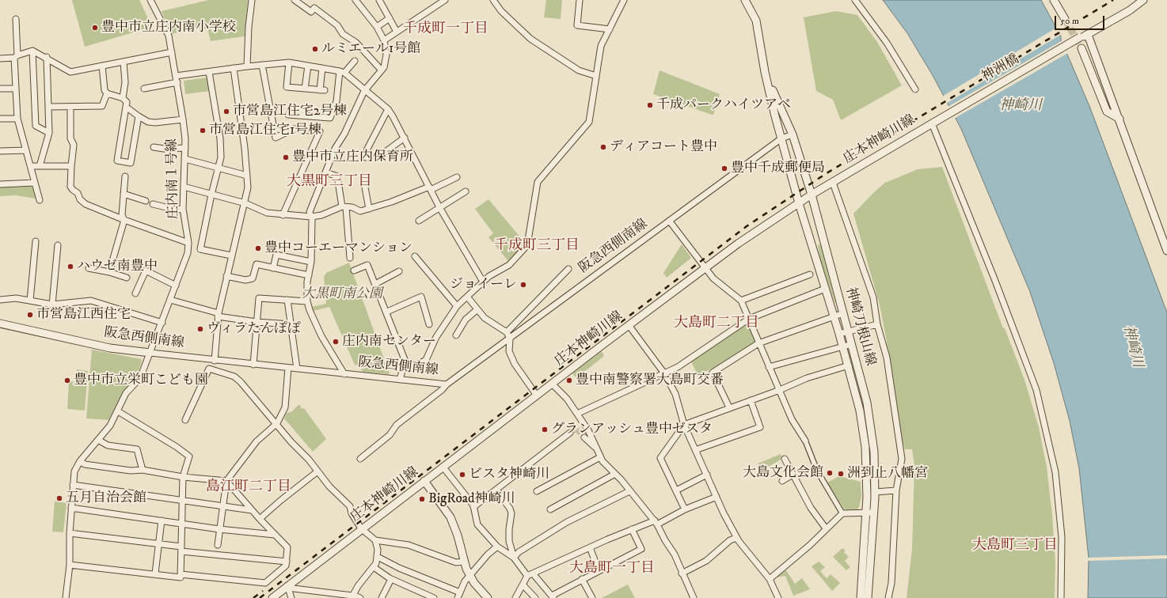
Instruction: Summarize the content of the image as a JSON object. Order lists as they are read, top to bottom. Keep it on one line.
{"streets":{"street":["神洲橋","庄本神崎川線","庄内南１号線","阪急西側南線","神崎刀根山線"]},"crossings":[["神洲橋","庄本神崎川線"],["庄本神崎川線","神崎刀根山線"],["庄内南１号線","阪急西側南線"],["阪急西側南線","神崎刀根山線"]],"districts":["千成町一丁目","大黒町三丁目","千成町三丁目","大島町二丁目","島江町二丁目","大島町三丁目","大島町一丁目"],"water":["神崎川"],"parks":["大黒町南公園"],"places":["豊中市立庄内南小学校","ルミエール1号館","千成パークハイツアベ","市営島江住宅2号棟","市営島江住宅1号棟","ディアコート豊中","豊中市立庄内保育所","豊中千成郵便局","豊中コーエーマンション","ハウゼ南豊中","ジョイーレ","市営島江西住宅","ヴィラたんぽぽ","庄内南センター","豊中市立栄町こども園","豊中南警察署大島町交番","グランアッシュ豊中ゼスタ","大島文化会館","洲到止八幡宮","ビスタ神崎川","五月自治会館","BigRoad神崎川"],"scale_bar":"50 m"}
